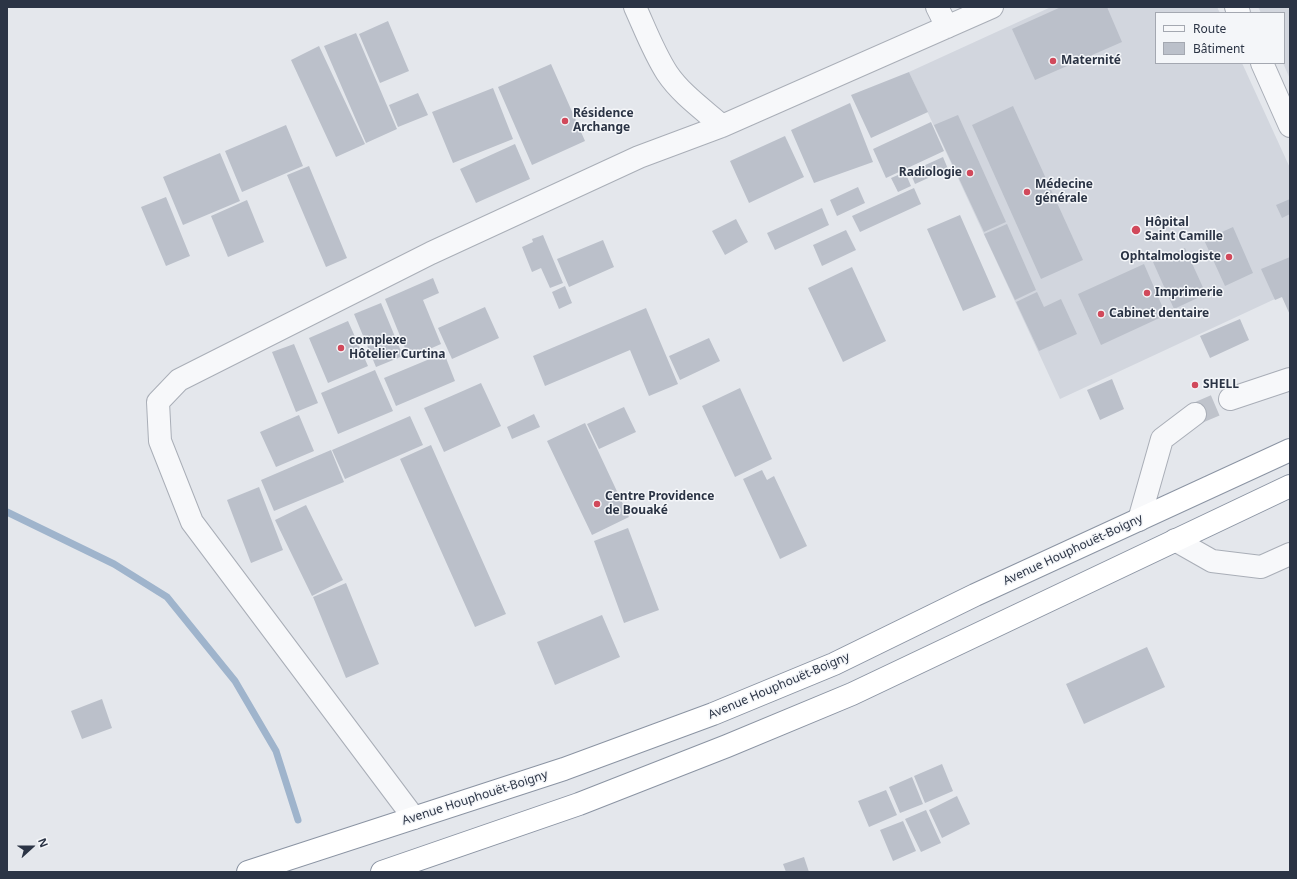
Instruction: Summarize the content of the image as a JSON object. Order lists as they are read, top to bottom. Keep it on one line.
{"streets":{"highway":["Avenue Houphouët-Boigny"]},"places":["Maternité","Résidence Archange","Radiologie","Médecine générale","Hôpital Saint Camille","Ophtalmologiste","Imprimerie","Cabinet dentaire","complexe Hôtelier Curtina","SHELL","Centre Providence de Bouaké"],"legend":["Route","Bâtiment"],"north":"right"}
